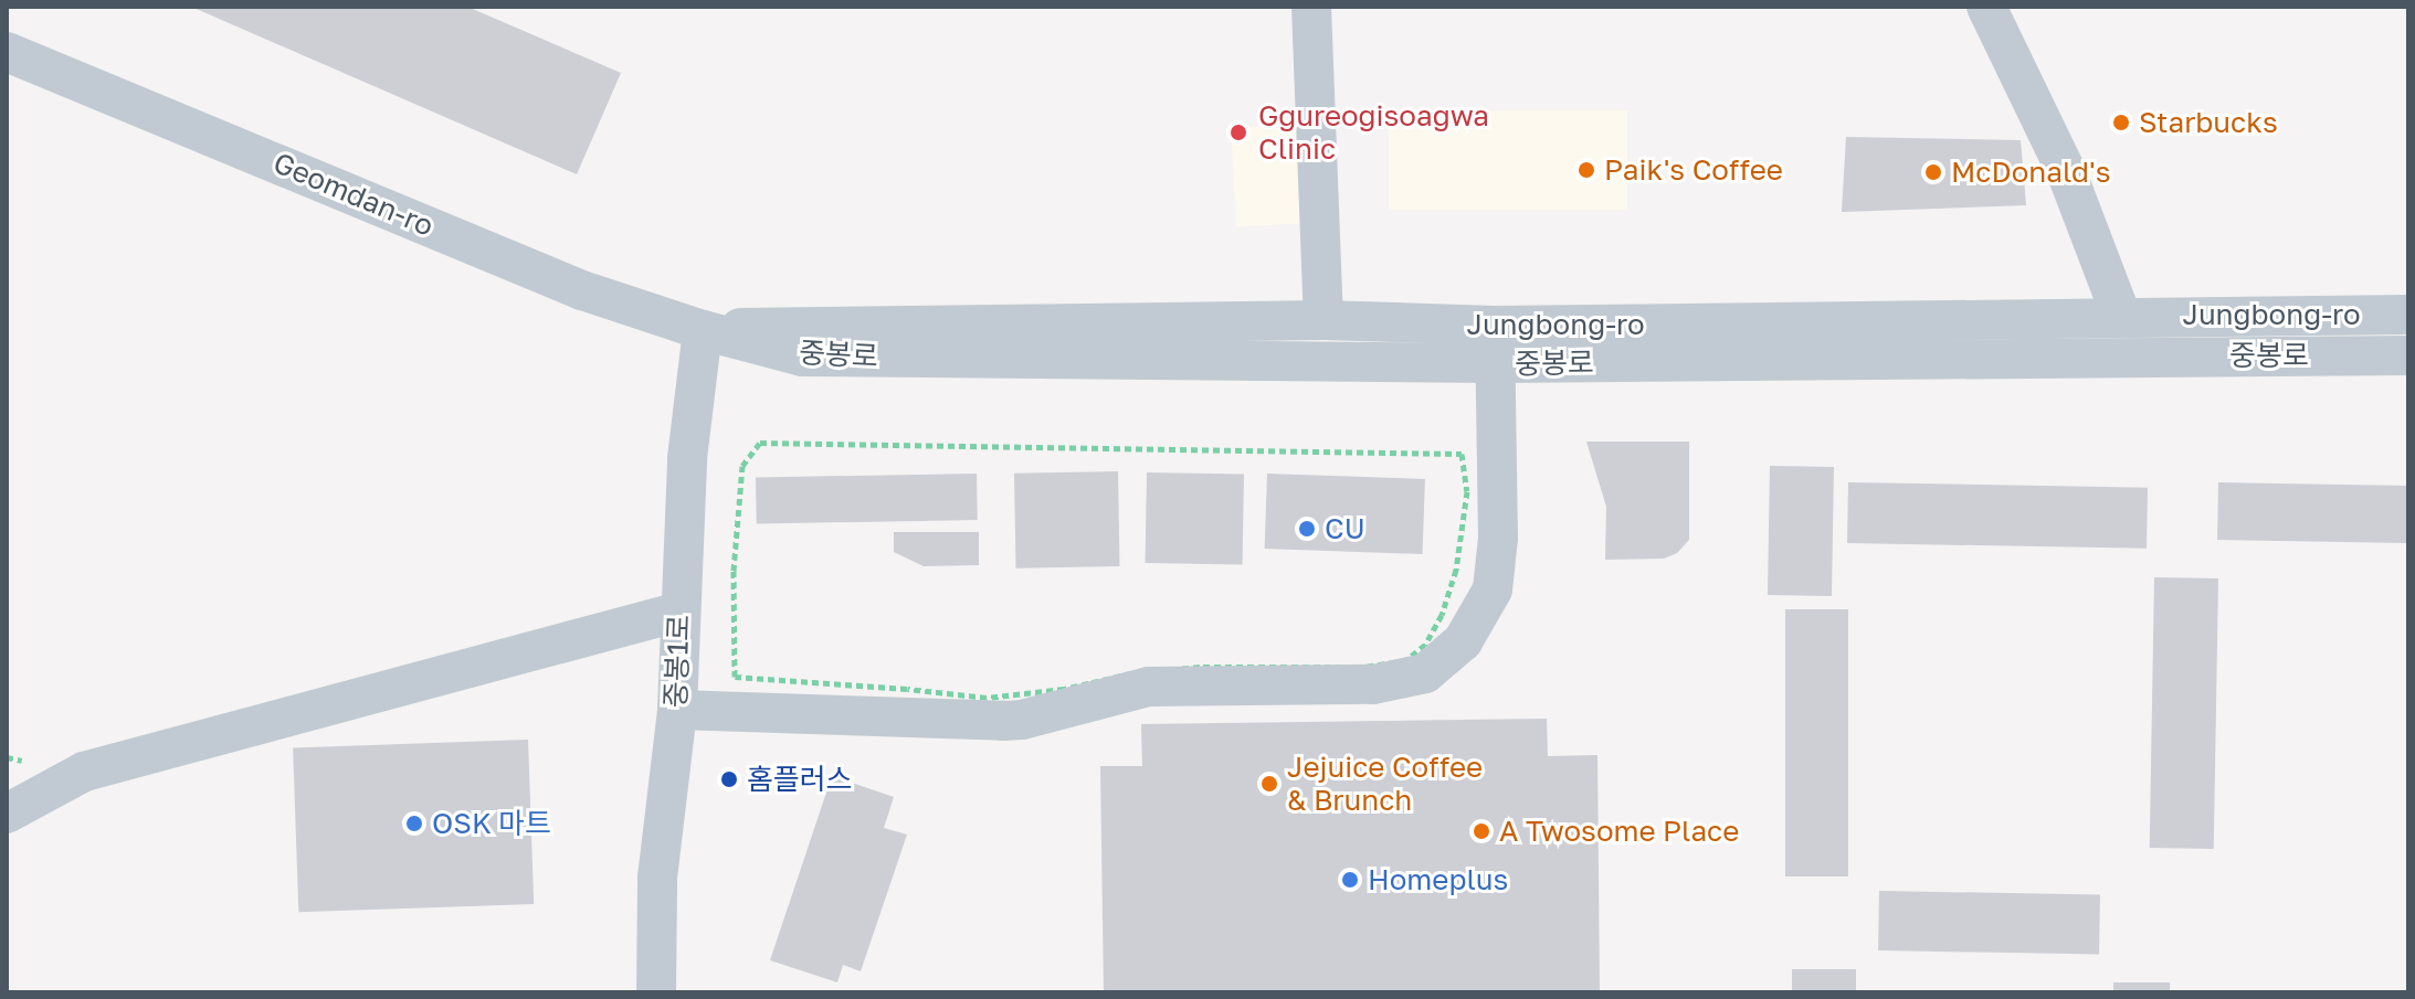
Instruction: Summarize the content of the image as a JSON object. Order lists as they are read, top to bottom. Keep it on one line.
{"streets":{"street":["Geomdan-ro","Jungbong-ro","중봉로","중봉1로"]},"crossings":[["Geomdan-ro","Jungbong-ro"],["Geomdan-ro","중봉로"],["Geomdan-ro","중봉1로"],["Jungbong-ro","중봉로"],["Jungbong-ro","중봉1로"],["중봉로","중봉1로"]],"places":["Starbucks","Ggureogisoagwa Clinic","Paik's Coffee","McDonald's","CU","홈플러스","Jejuice Coffee & Brunch","OSK 마트","A Twosome Place","Homeplus"]}
